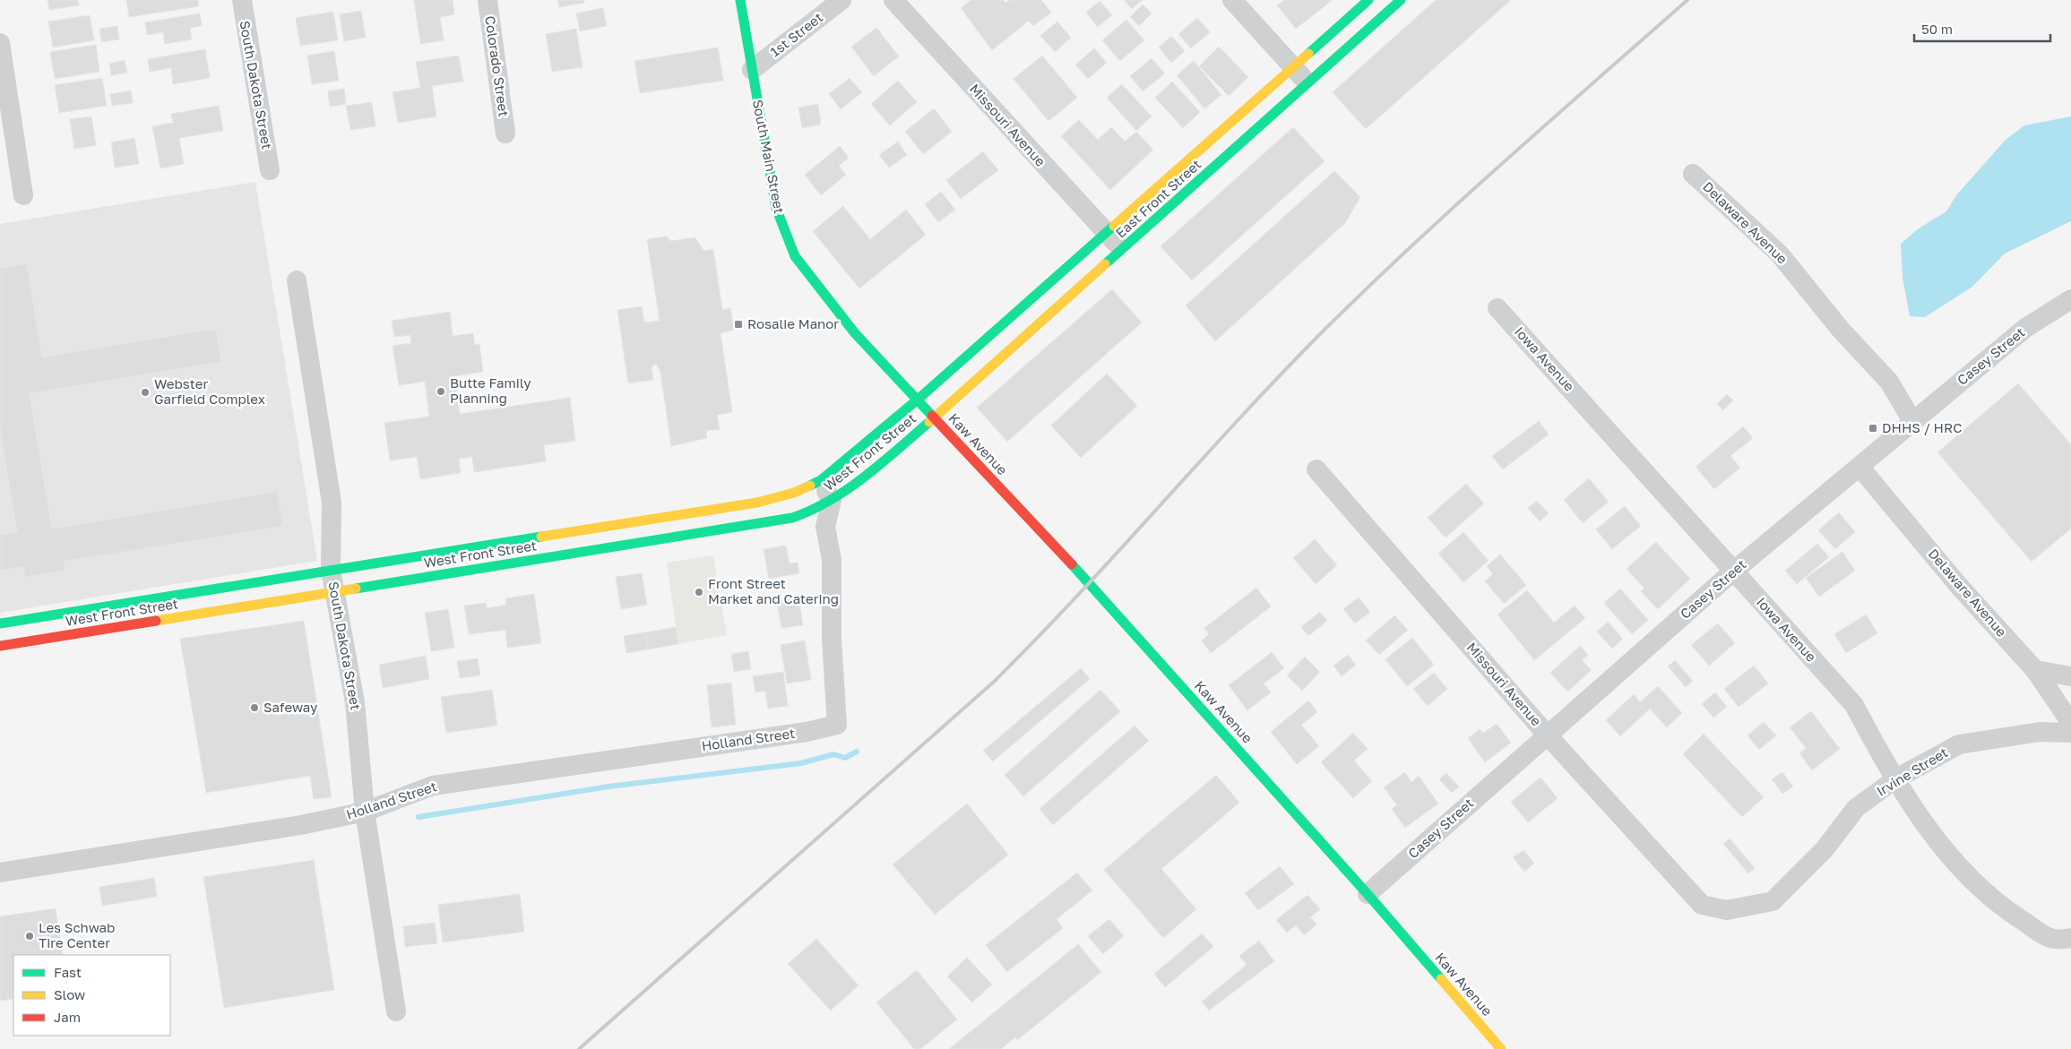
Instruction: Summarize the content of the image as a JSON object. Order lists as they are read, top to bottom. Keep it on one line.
{"streets":{"main road":["South Main Street","East Front Street","Kaw Avenue","West Front Street"],"street":["1st Street","Colorado Street","South Dakota Street","Missouri Avenue","Delaware Avenue","Casey Street","Iowa Avenue","Holland Street","Irvine Street"]},"crossings":[["1st Street","South Main Street"],["South Dakota Street","West Front Street"],["South Dakota Street","Holland Street"],["Missouri Avenue","East Front Street"],["Missouri Avenue","Casey Street"],["Missouri Avenue","Irvine Street"],["South Main Street","East Front Street"],["South Main Street","Kaw Avenue"],["South Main Street","West Front Street"],["East Front Street","Kaw Avenue"],["East Front Street","West Front Street"],["Delaware Avenue","Casey Street"],["Casey Street","Iowa Avenue"],["Casey Street","Kaw Avenue"],["Iowa Avenue","Irvine Street"],["Kaw Avenue","West Front Street"],["West Front Street","Holland Street"]],"places":{"transit":["Rosalie Manor","DHHS / HRC"],"other":["Butte Family Planning","Webster Garfield Complex","Front Street Market and Catering","Safeway","Les Schwab Tire Center"]},"legend":["Fast","Slow","Jam"],"scale_bar":"50 m"}
